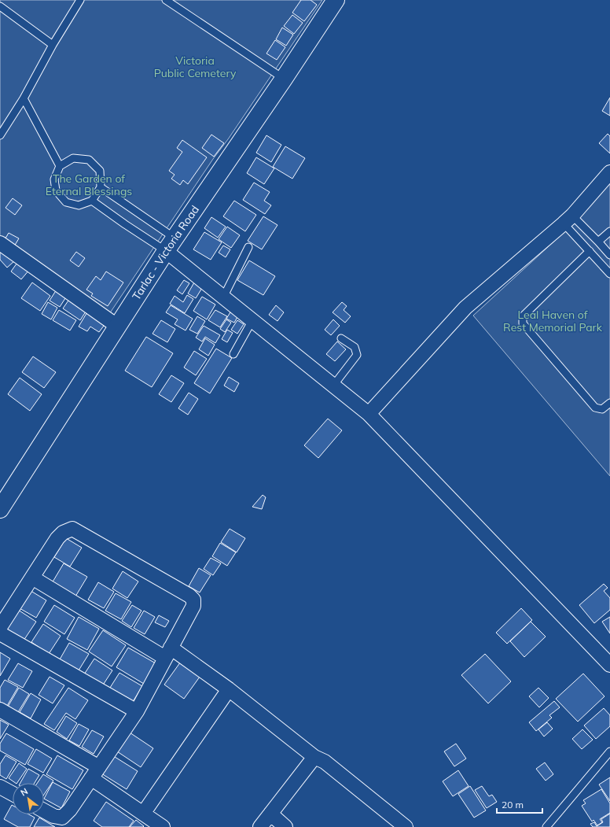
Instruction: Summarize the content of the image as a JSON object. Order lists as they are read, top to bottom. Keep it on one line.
{"streets":{"main road":["Tarlac - Victoria Road"]},"parks":["Victoria Public Cemetery","The Garden of Eternal Blessings","Leal Haven of Rest Memorial Park"],"scale_bar":"20 m","north":"top left"}
